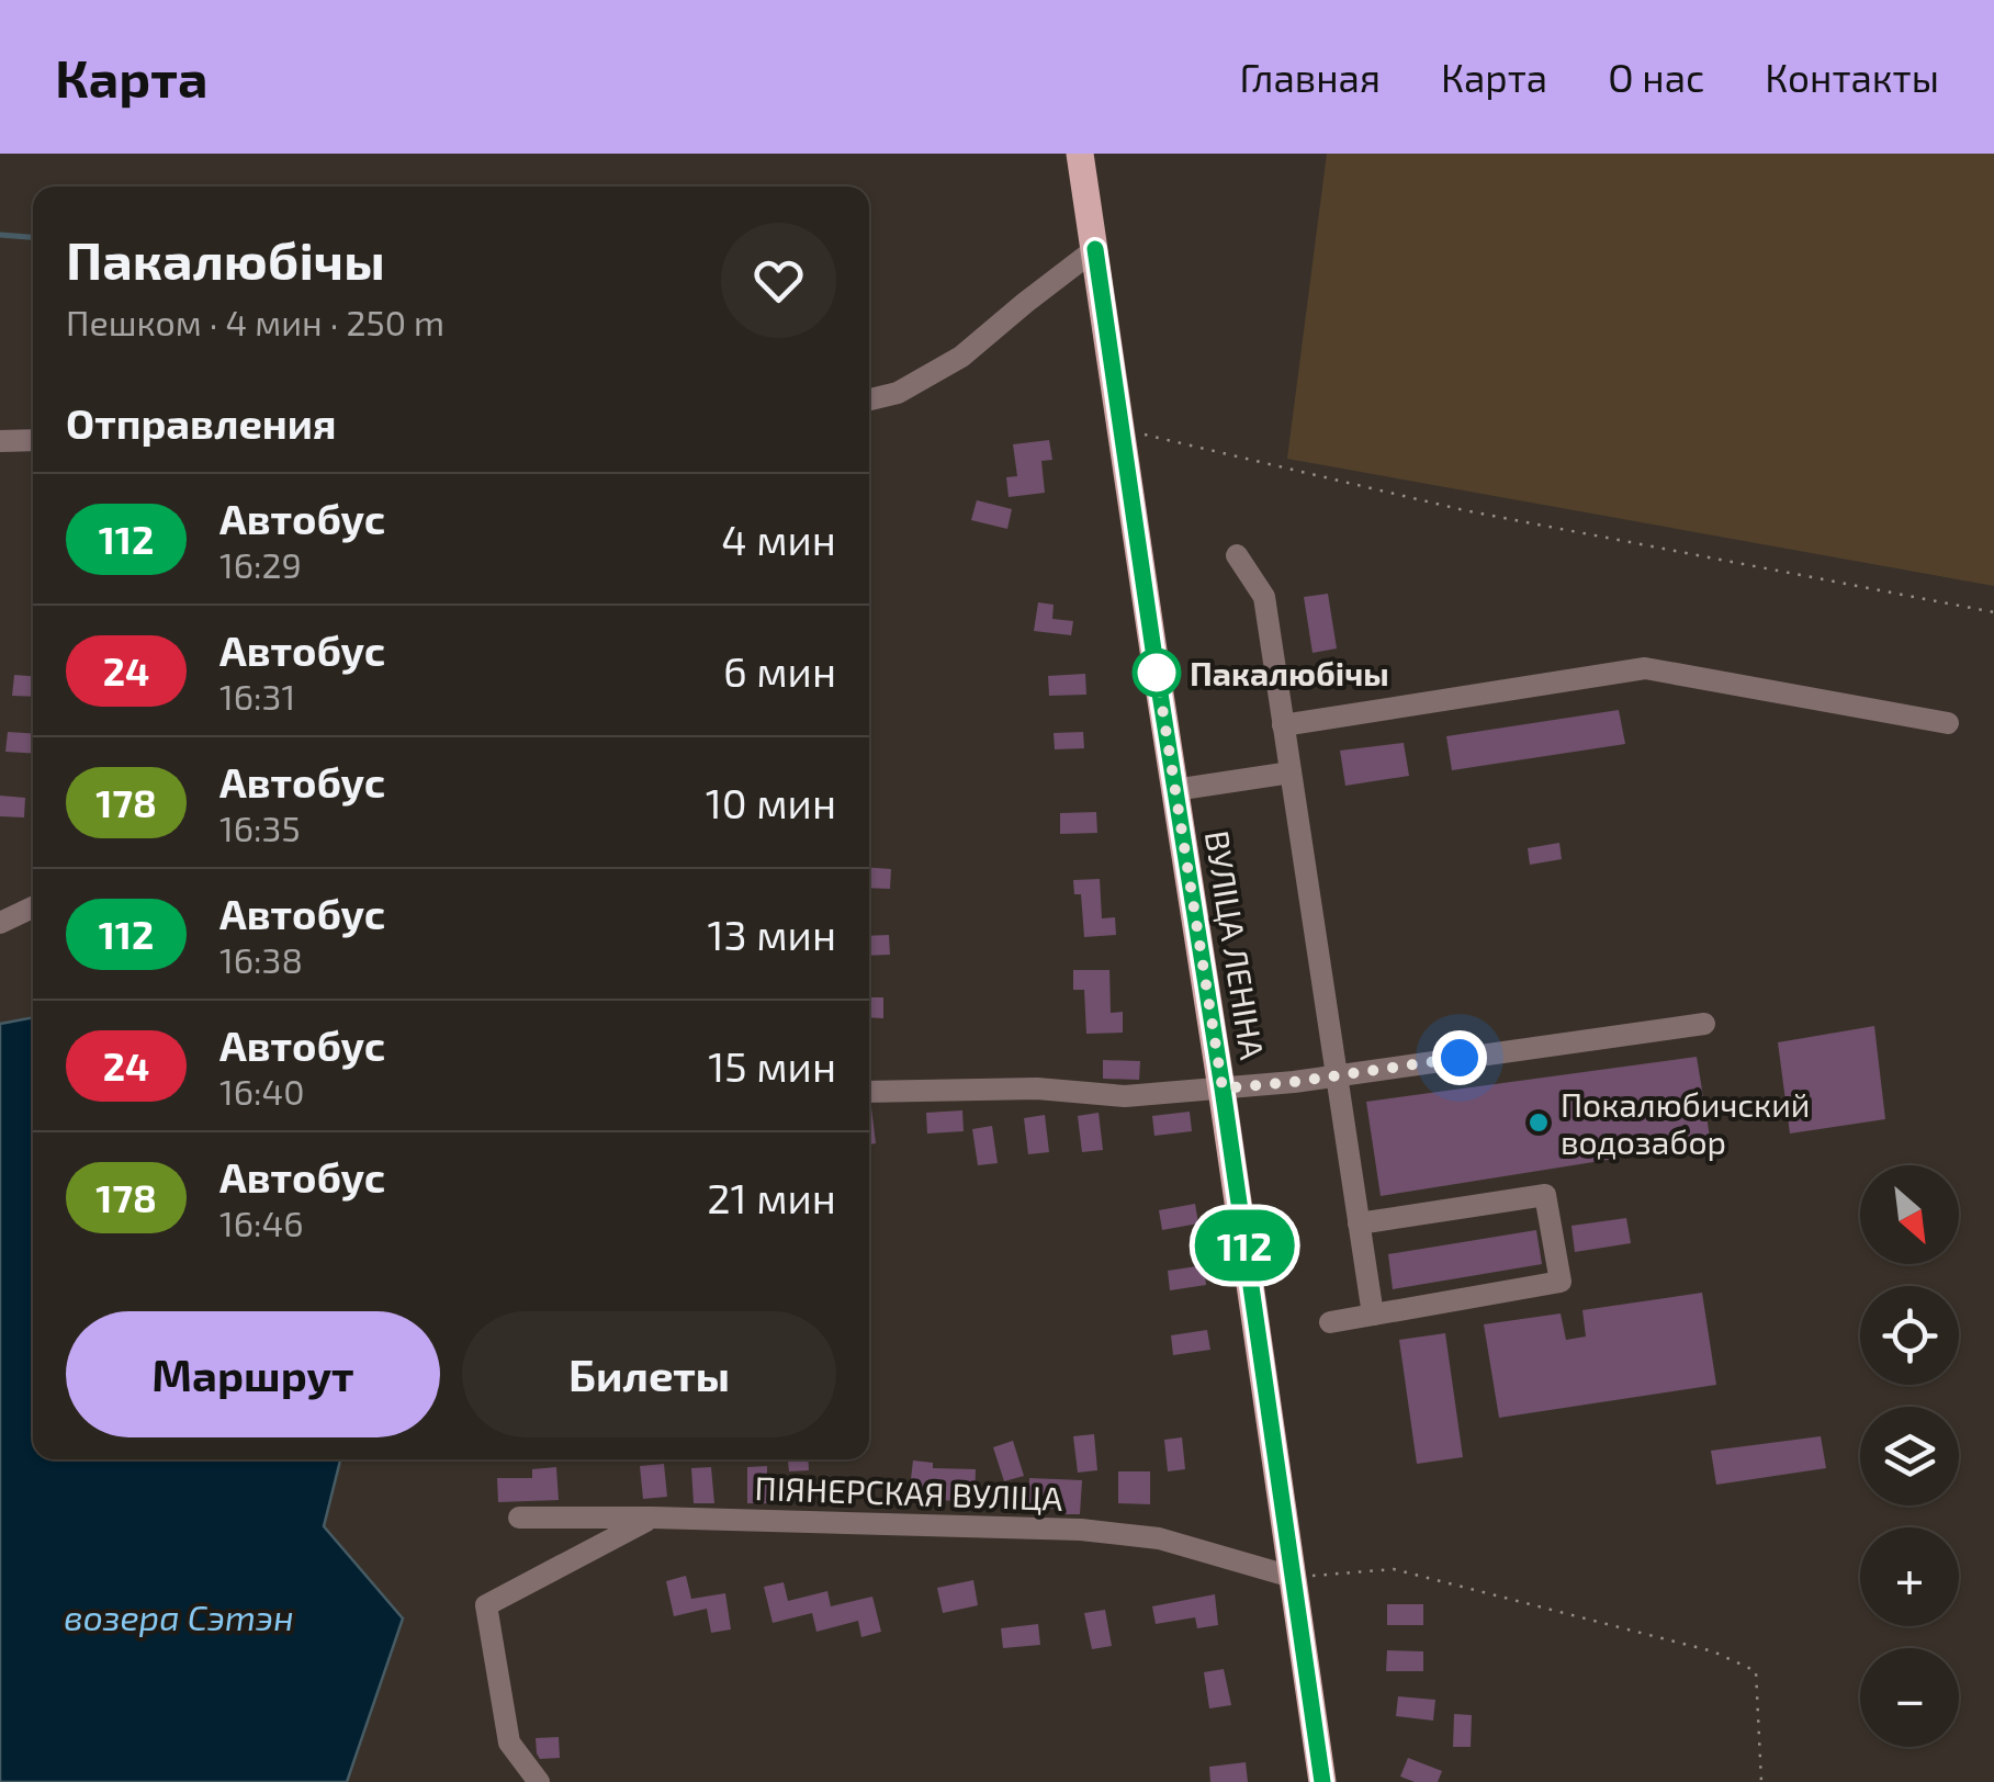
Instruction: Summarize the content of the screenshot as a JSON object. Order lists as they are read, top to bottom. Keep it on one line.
{"streets":{"main road":["ВУЛІЦА ЛЕНІНА"],"street":["ПІЯНЕРСКАЯ ВУЛІЦА"]},"crossings":[["ВУЛІЦА ЛЕНІНА","ПІЯНЕРСКАЯ ВУЛІЦА"]],"water":["возера Сэтэн"],"places":["Пакалюбічы","Покалюбичский водозабор"],"lines":["bus line 112"],"north":"bottom right","page":{"header":"Карта","nav":["Главная","Карта","О нас","Контакты"],"on_map":"112","heading":[["Пакалюбічы","Пешком · 4 мин · 250 m"],"Отправления"],"list":[{"mark":"112","name":"Автобус","note":"16:29","value":"4 мин"},{"mark":"24","name":"Автобус","note":"16:31","value":"6 мин"},{"mark":"178","name":"Автобус","note":"16:35","value":"10 мин"},{"mark":"112","name":"Автобус","note":"16:38","value":"13 мин"},{"mark":"24","name":"Автобус","note":"16:40","value":"15 мин"},{"mark":"178","name":"Автобус","note":"16:46","value":"21 мин"}],"map_buttons":["+","−"],"buttons":["Маршрут","Билеты"]}}
